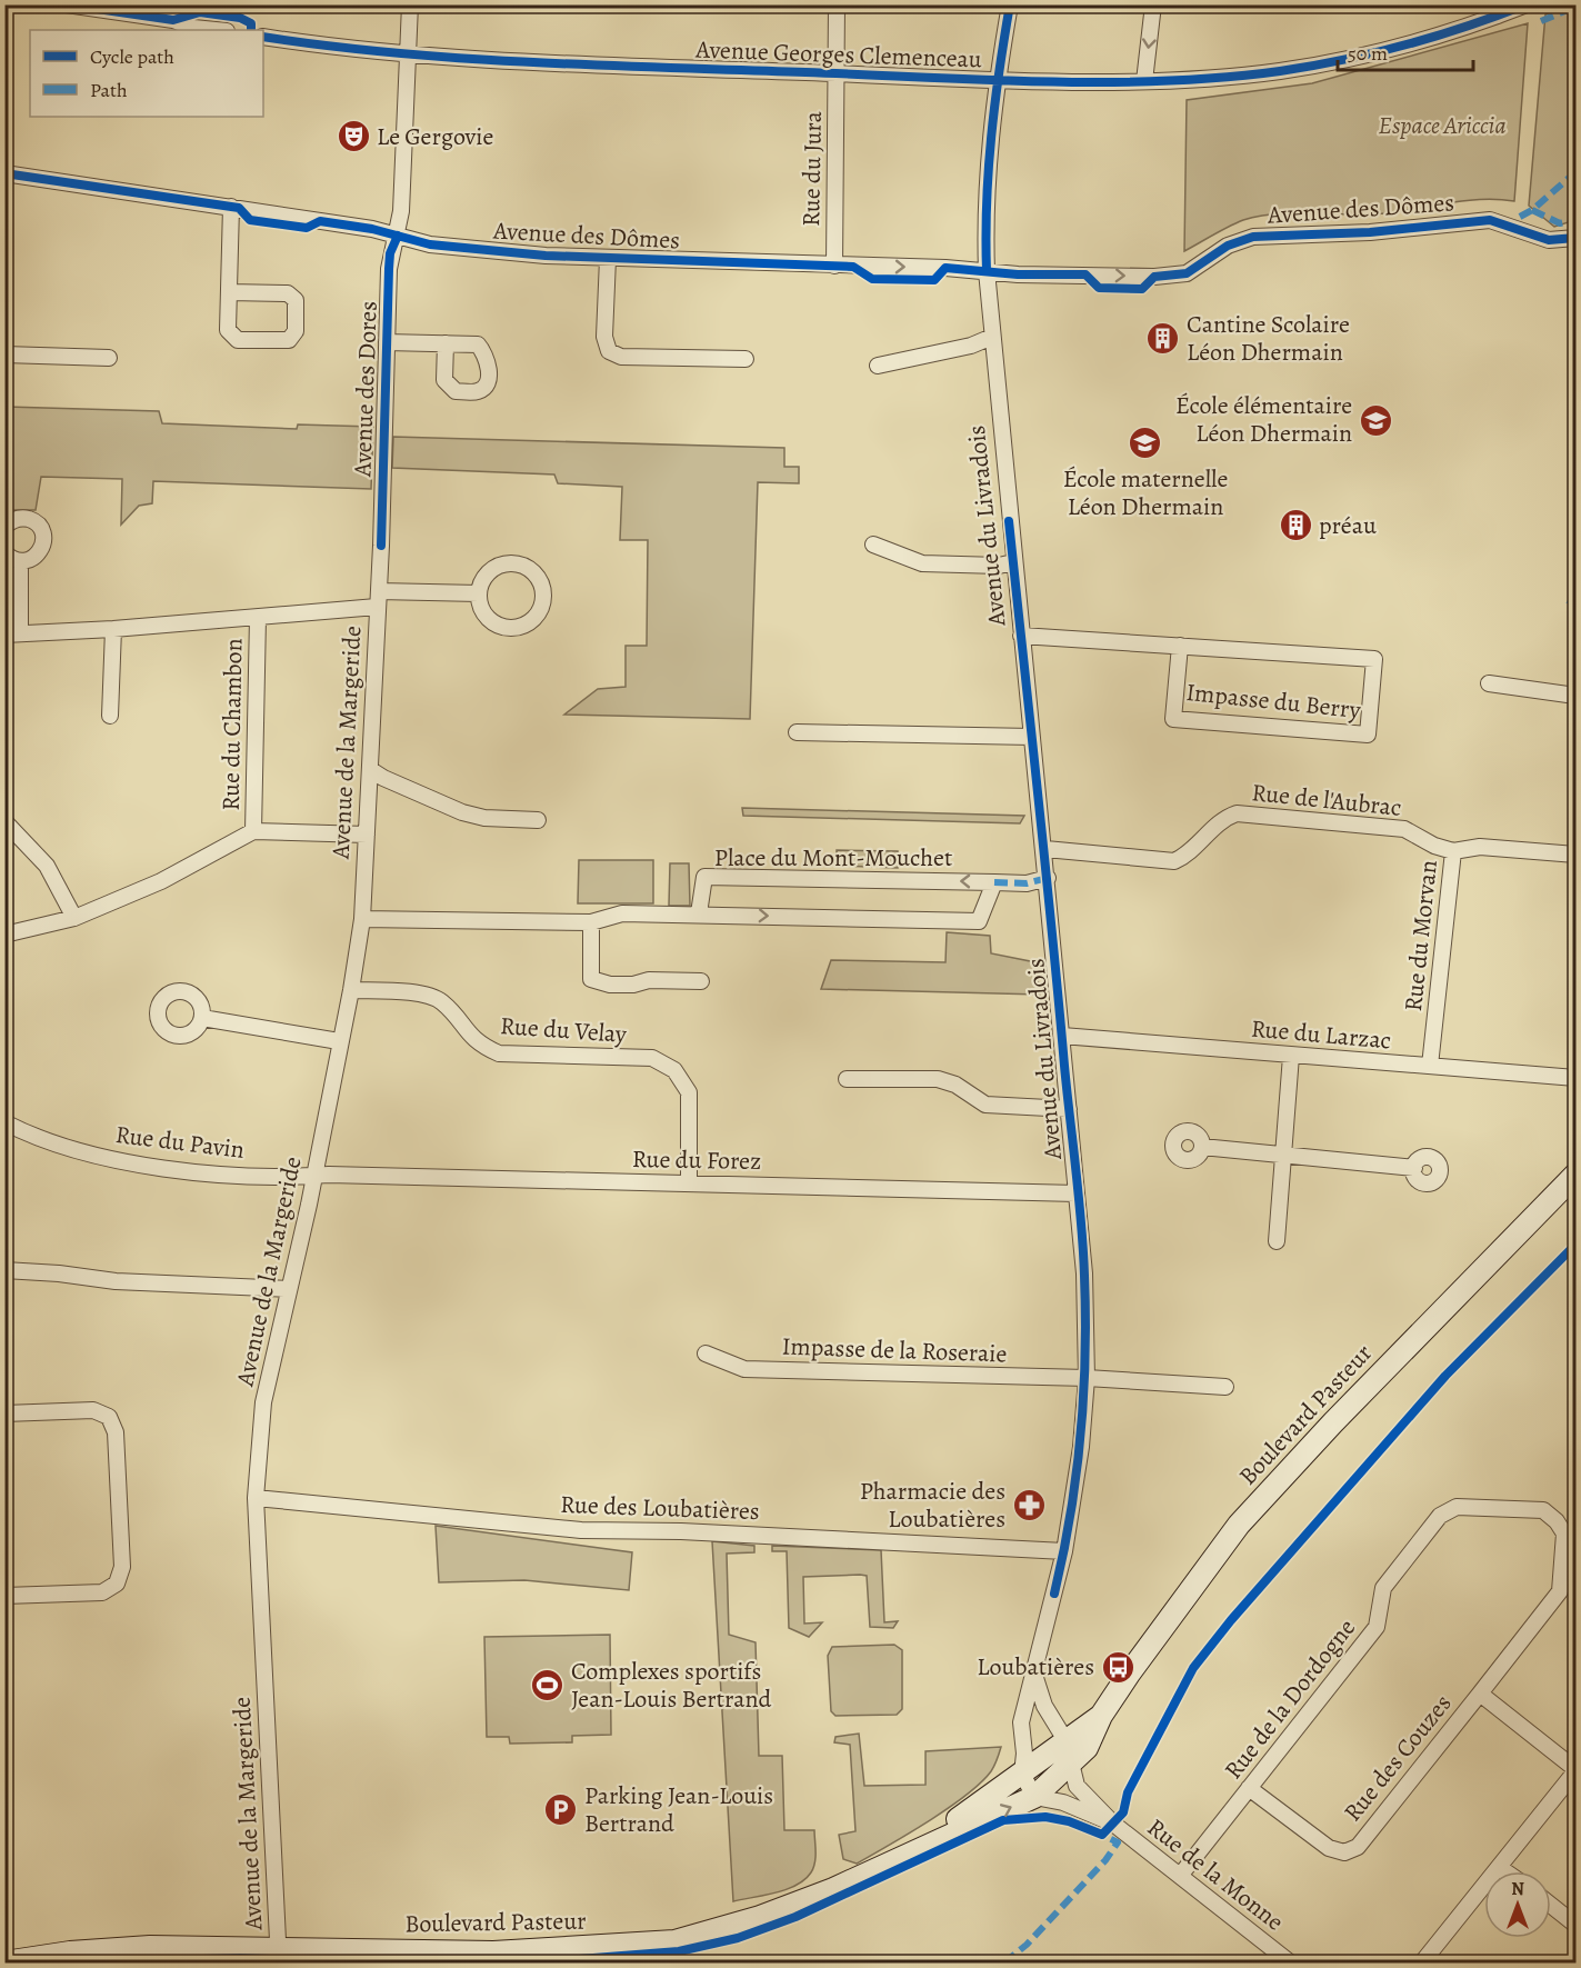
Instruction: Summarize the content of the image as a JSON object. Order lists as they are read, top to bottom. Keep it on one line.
{"streets":{"main road":["Boulevard Pasteur"],"street":["Avenue Georges Clemenceau","Rue du Jura","Avenue des Dômes","Avenue des Dores","Avenue du Livradois","Impasse du Berry","Rue du Chambon","Avenue de la Margeride","Rue de l'Aubrac","Place du Mont-Mouchet","Rue du Morvan","Rue du Velay","Rue du Larzac","Rue du Pavin","Rue du Forez","Impasse de la Roseraie","Rue des Loubatières","Rue de la Dordogne","Rue des Couzes","Rue de la Monne"]},"crossings":[["Avenue Georges Clemenceau","Rue du Jura"],["Avenue Georges Clemenceau","Avenue des Dores"],["Avenue Georges Clemenceau","Avenue du Livradois"],["Rue du Jura","Avenue des Dômes"],["Avenue des Dômes","Avenue des Dores"],["Avenue des Dômes","Avenue du Livradois"],["Avenue des Dores","Avenue de la Margeride"],["Avenue du Livradois","Impasse du Berry"],["Avenue du Livradois","Rue de l'Aubrac"],["Avenue du Livradois","Place du Mont-Mouchet"],["Avenue du Livradois","Rue du Larzac"],["Avenue du Livradois","Rue du Forez"],["Avenue du Livradois","Impasse de la Roseraie"],["Avenue du Livradois","Boulevard Pasteur"],["Avenue du Livradois","Rue des Loubatières"],["Rue du Chambon","Avenue de la Margeride"],["Avenue de la Margeride","Rue du Velay"],["Avenue de la Margeride","Rue du Pavin"],["Avenue de la Margeride","Rue du Forez"],["Avenue de la Margeride","Boulevard Pasteur"],["Avenue de la Margeride","Rue des Loubatières"],["Rue de l'Aubrac","Rue du Morvan"],["Rue du Morvan","Rue du Larzac"],["Rue du Velay","Rue du Forez"],["Rue du Pavin","Rue du Forez"],["Boulevard Pasteur","Rue de la Monne"],["Rue de la Dordogne","Rue des Couzes"],["Rue de la Dordogne","Rue de la Monne"]],"one_way":["Avenue des Dômes"],"parks":["Espace Ariccia"],"places":{"theatre":["Le Gergovie"],"building":["Cantine Scolaire Léon Dhermain","préau"],"school or university":["École élémentaire Léon Dhermain","École maternelle Léon Dhermain"],"pharmacy":["Pharmacie des Loubatières"],"bus stop":["Loubatières"],"sports":["Complexes sportifs Jean-Louis Bertrand"],"parking":["Parking Jean-Louis Bertrand"]},"legend":["Cycle path","Path"],"scale_bar":"50 m","north":"top"}
